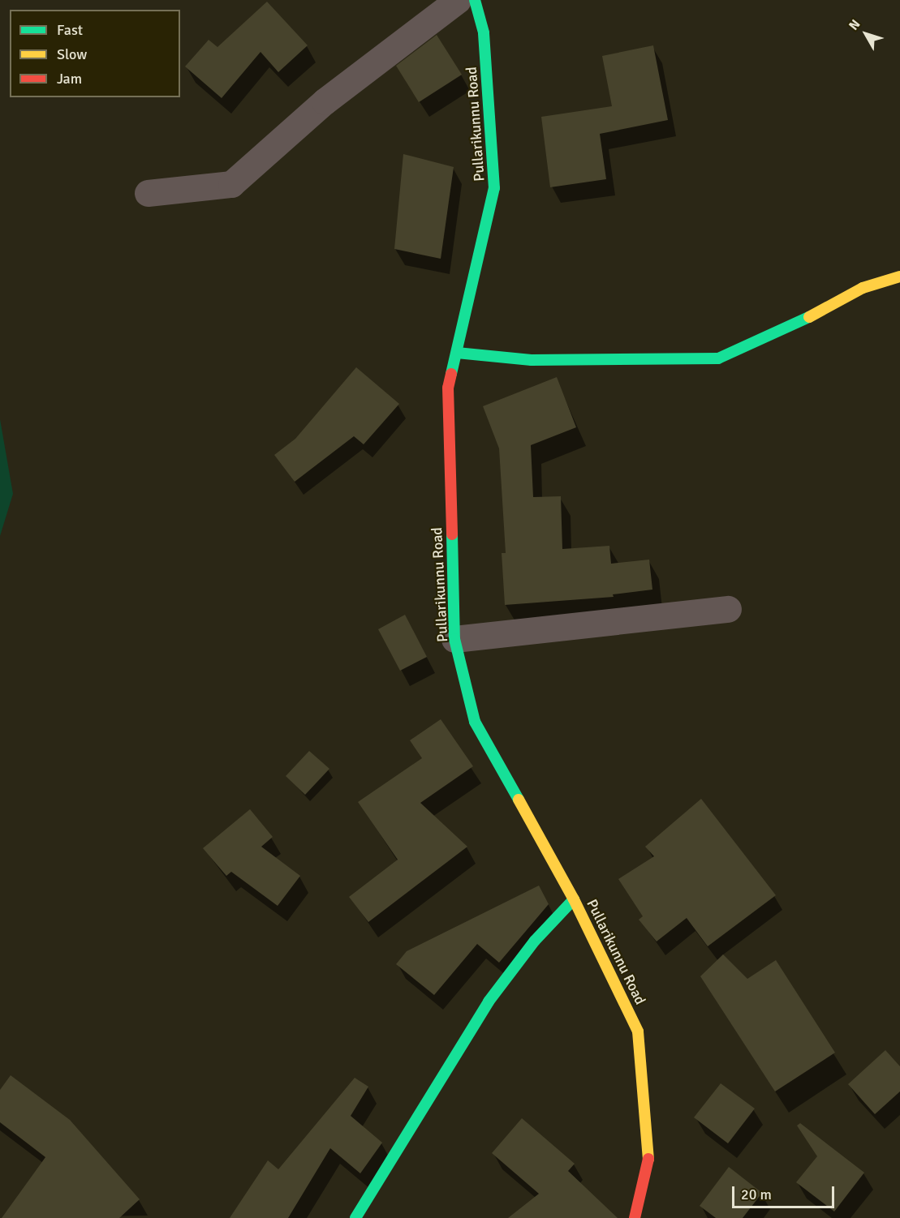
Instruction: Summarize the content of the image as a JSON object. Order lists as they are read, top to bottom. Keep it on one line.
{"streets":{"main road":["Pullarikunnu Road"]},"legend":["Fast","Slow","Jam"],"scale_bar":"20 m","north":"top left"}
